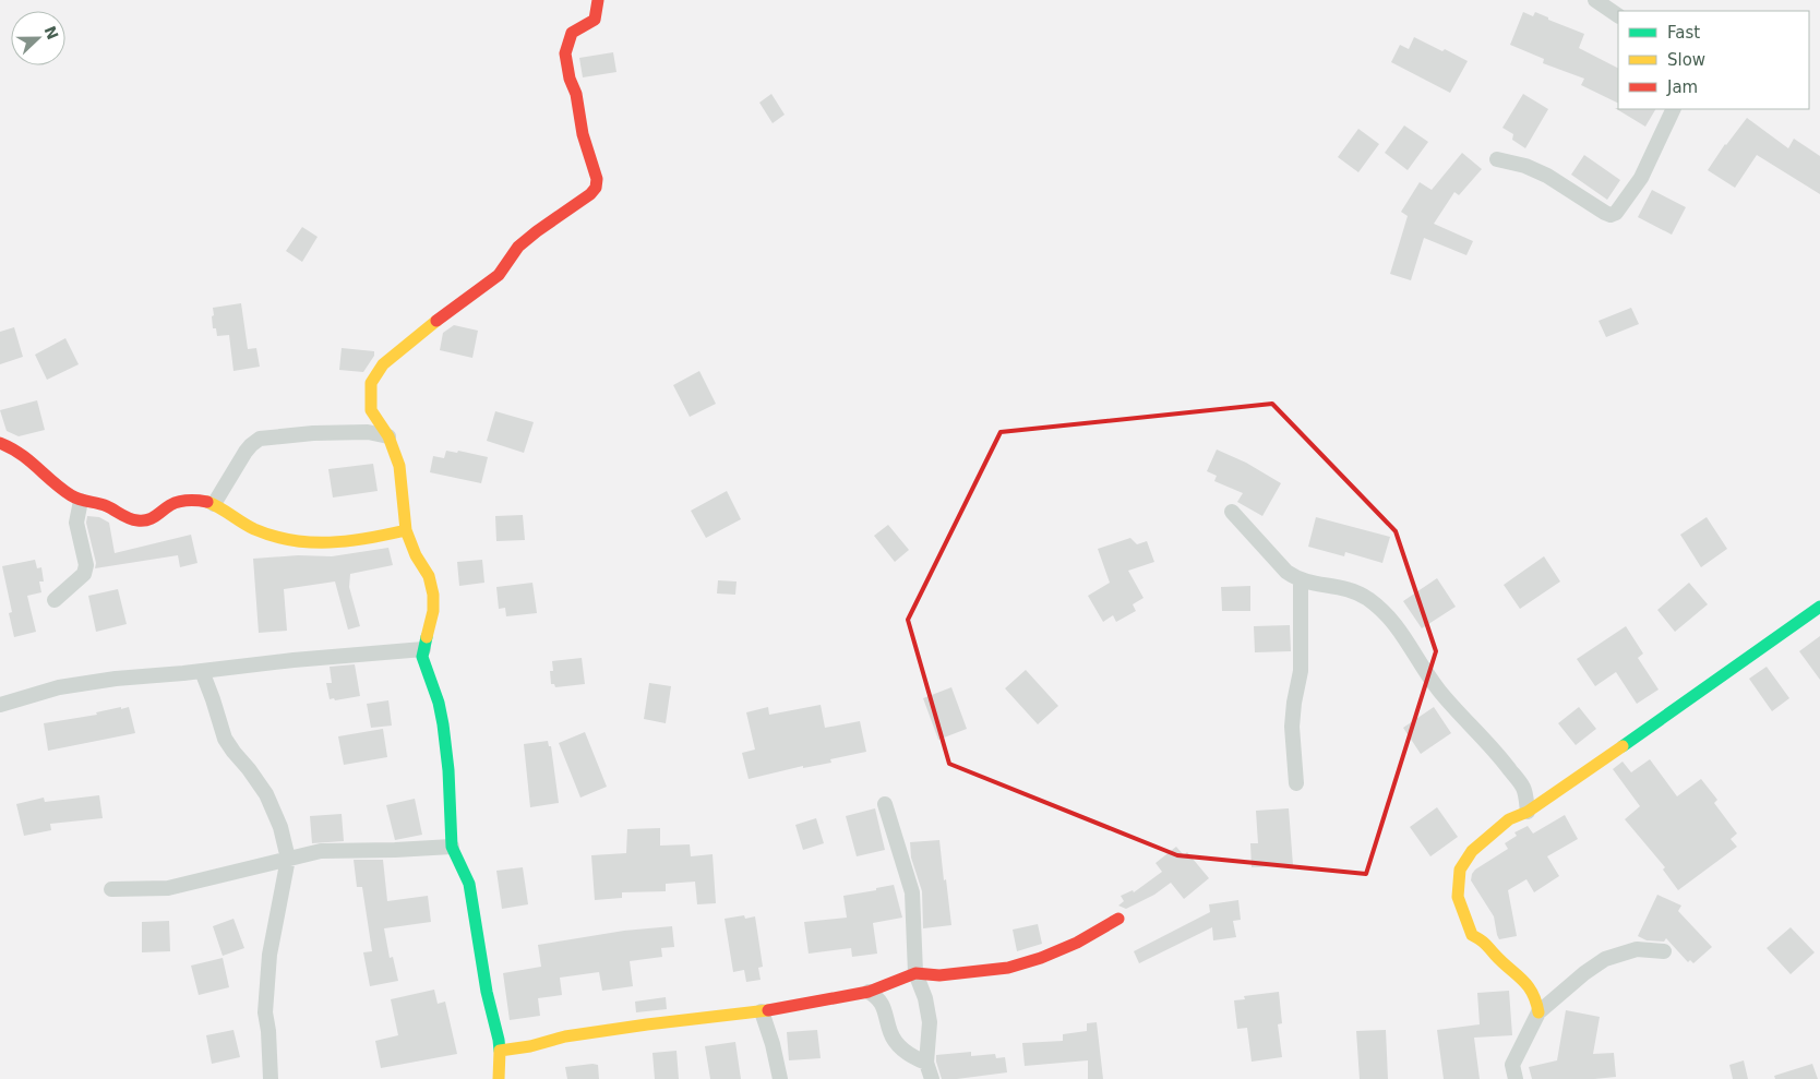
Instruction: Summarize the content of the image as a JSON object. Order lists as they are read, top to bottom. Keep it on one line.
{"legend":["Fast","Slow","Jam"],"north":"right"}
